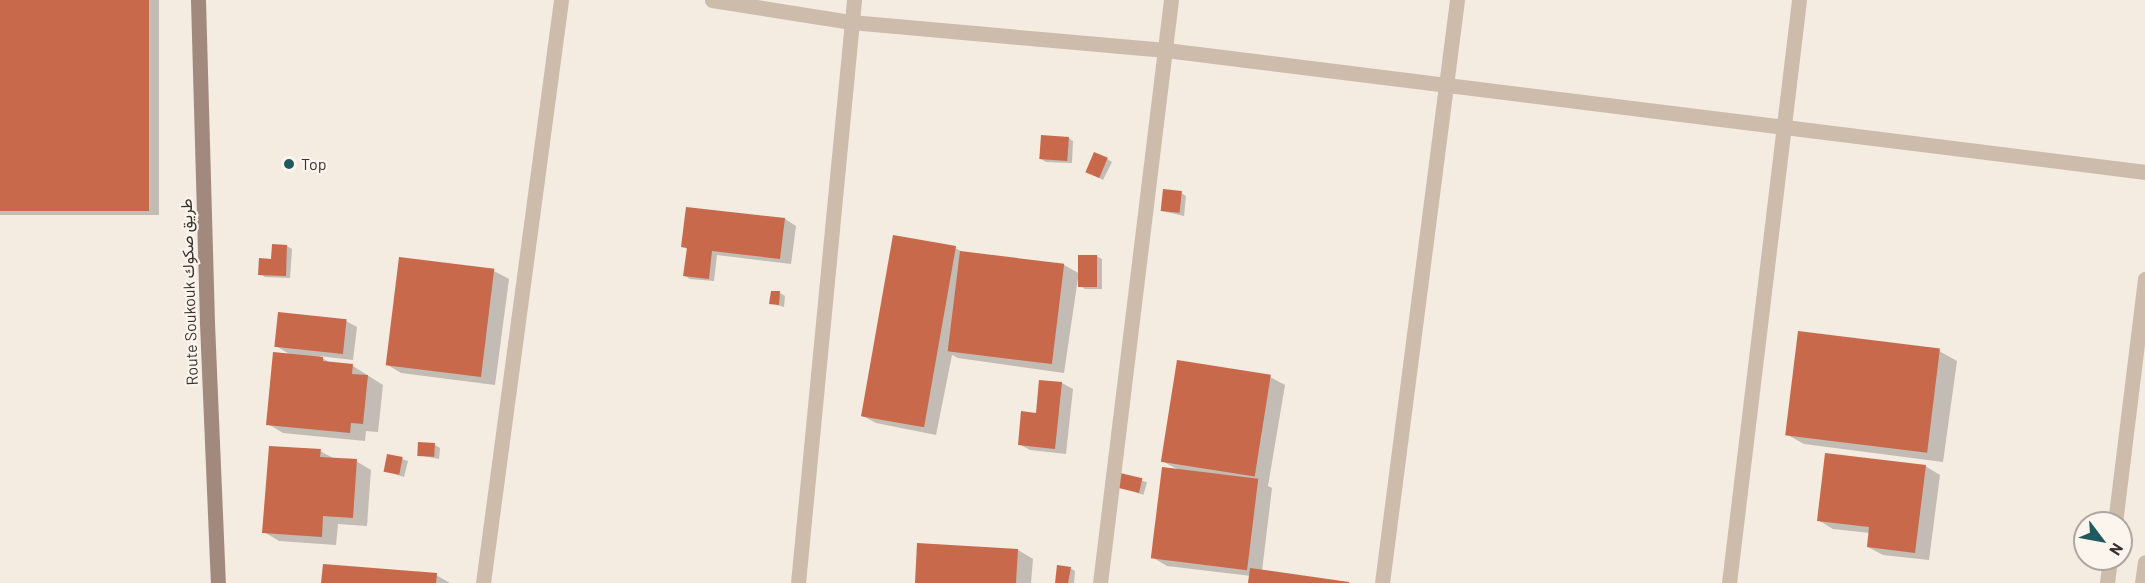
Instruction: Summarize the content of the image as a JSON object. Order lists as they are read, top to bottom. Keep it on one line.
{"streets":{"street":["Route Soukouk طريق صكوك"]},"places":["Top"],"north":"bottom right"}
